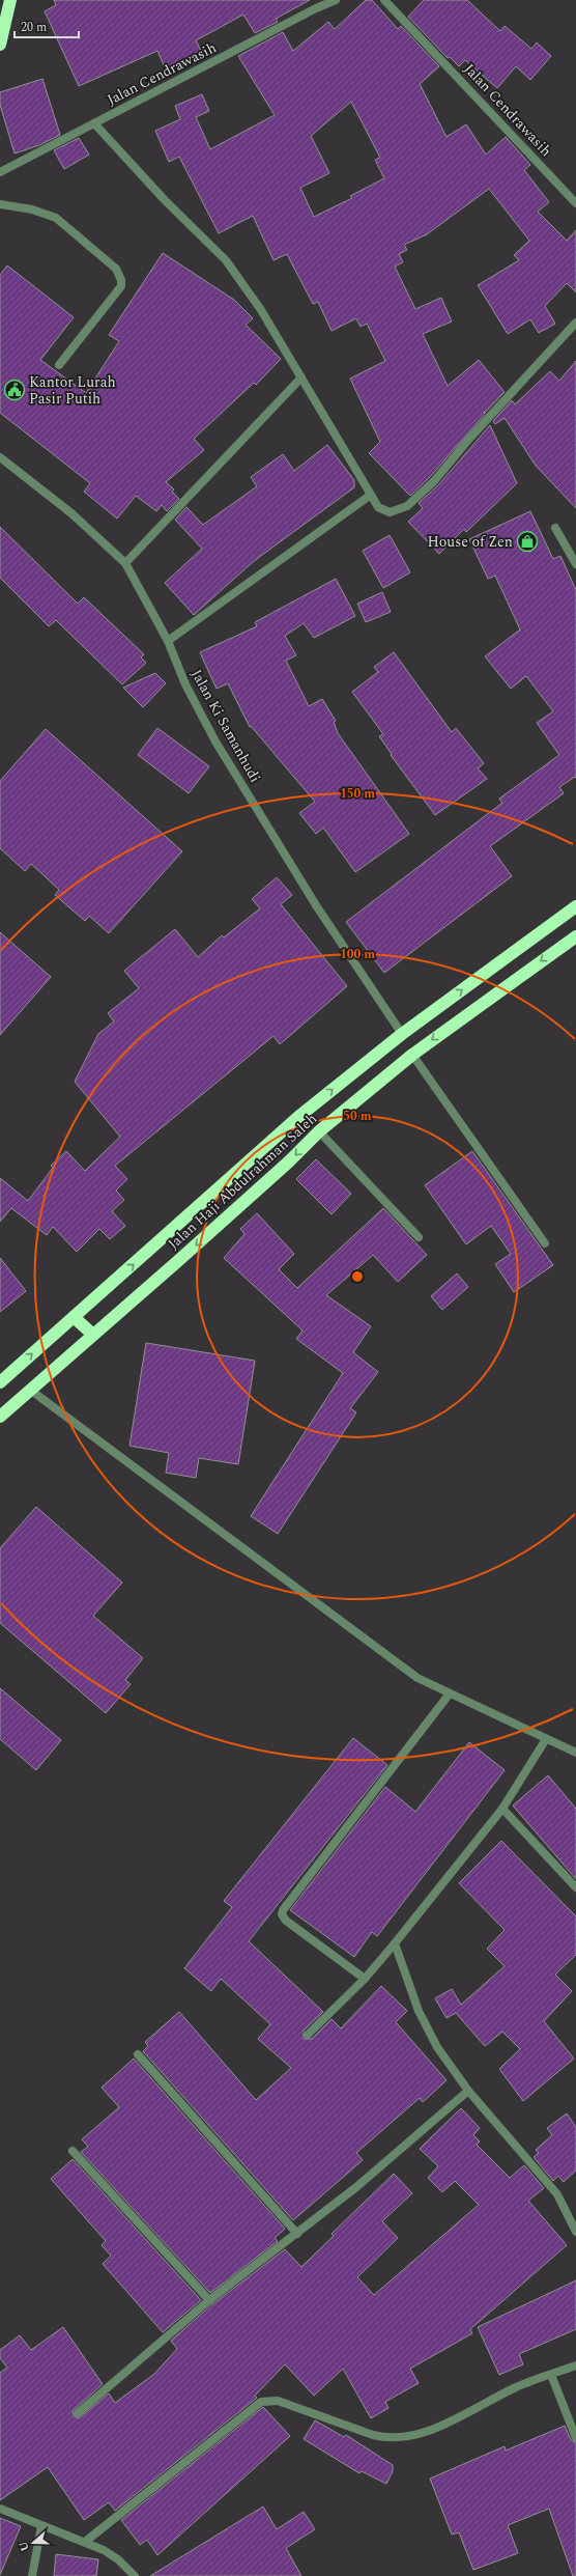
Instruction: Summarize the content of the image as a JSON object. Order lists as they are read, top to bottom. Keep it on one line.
{"streets":{"highway":["Jalan Haji Abdulrahman Saleh"],"street":["Jalan Cendrawasih","Jalan Ki Samanhudi"]},"crossings":[["Jalan Ki Samanhudi","Jalan Haji Abdulrahman Saleh"]],"places":{"public building":["Kantor Lurah Pasir Putih"],"shop":["House of Zen"]},"scale_bar":"20 m","north":"left","rings":["150 m","100 m","50 m"]}
